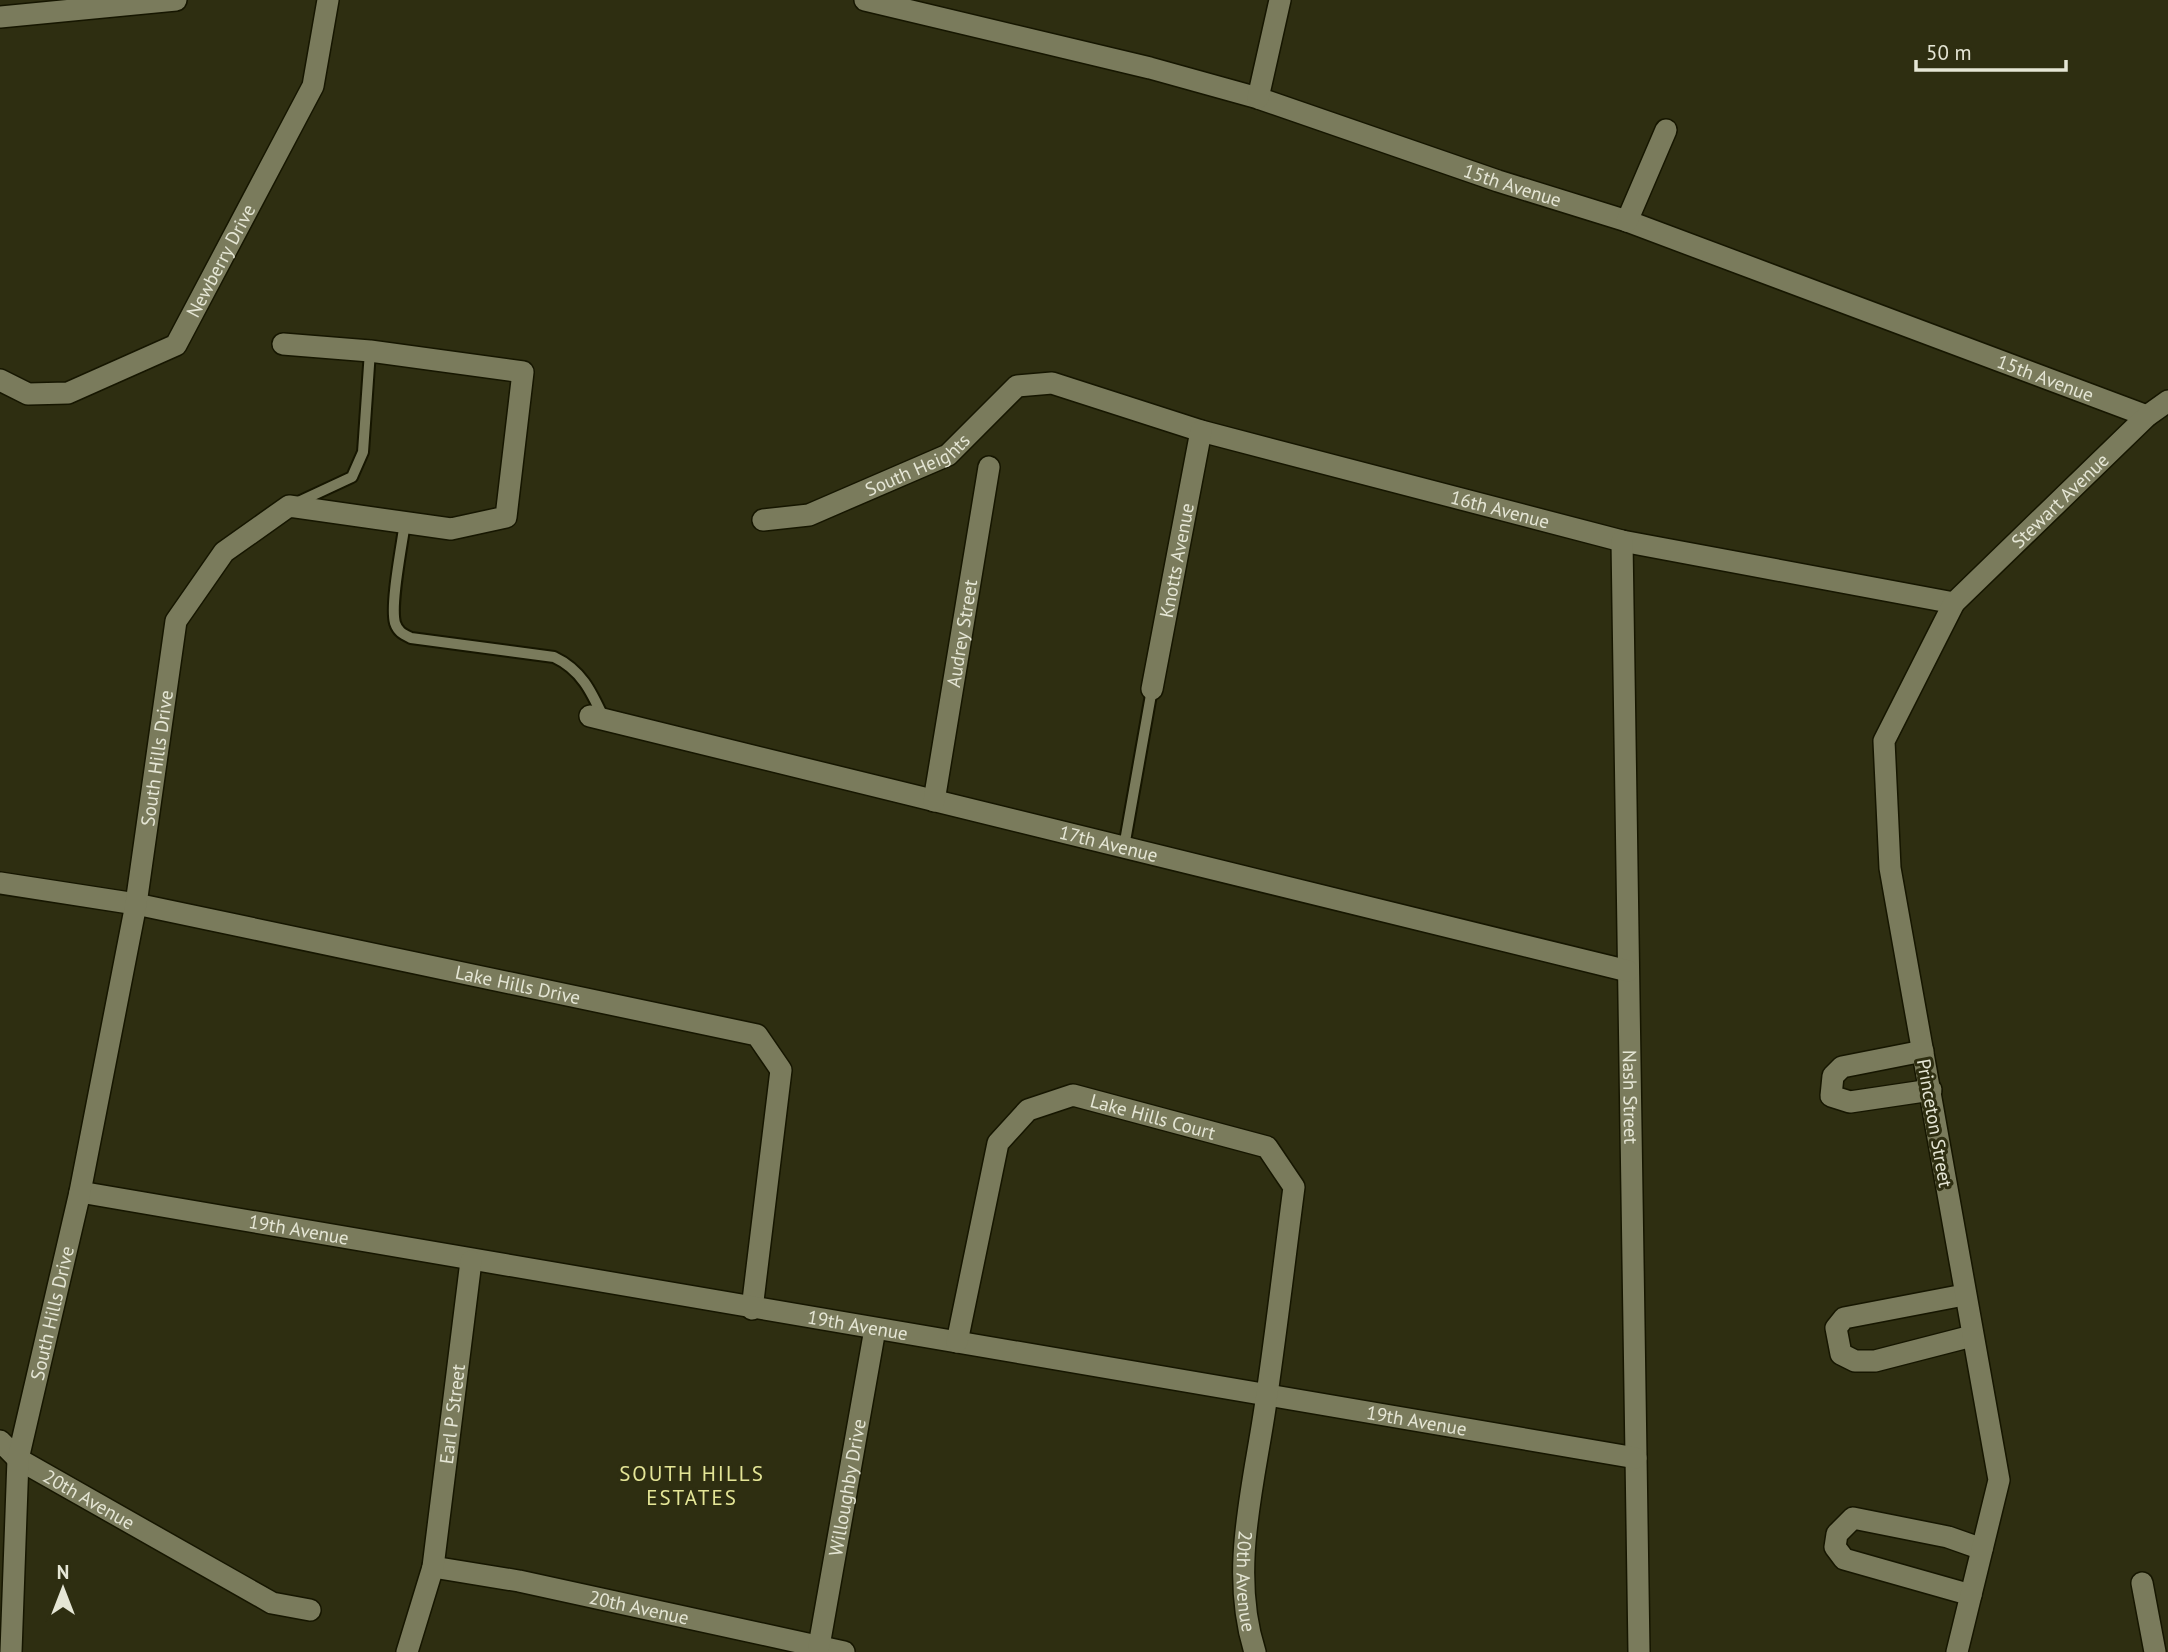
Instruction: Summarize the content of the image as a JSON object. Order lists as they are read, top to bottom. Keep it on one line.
{"streets":{"street":["15th Avenue","Newberry Drive","South Heights","Stewart Avenue","16th Avenue","Knotts Avenue","Audrey Street","South Hills Drive","17th Avenue","Lake Hills Drive","Nash Street","Lake Hills Court","Princeton Street","19th Avenue","Earl P Street","Willoughby Drive","20th Avenue"]},"crossings":[["15th Avenue","Stewart Avenue"],["South Heights","16th Avenue"],["Stewart Avenue","16th Avenue"],["Stewart Avenue","Princeton Street"],["16th Avenue","Knotts Avenue"],["16th Avenue","Nash Street"],["16th Avenue","Princeton Street"],["Audrey Street","17th Avenue"],["South Hills Drive","Lake Hills Drive"],["South Hills Drive","19th Avenue"],["South Hills Drive","20th Avenue"],["17th Avenue","Nash Street"],["Lake Hills Drive","19th Avenue"],["Nash Street","19th Avenue"],["Lake Hills Court","19th Avenue"],["Lake Hills Court","20th Avenue"],["19th Avenue","Earl P Street"],["19th Avenue","Willoughby Drive"],["Earl P Street","20th Avenue"],["Willoughby Drive","20th Avenue"]],"districts":["SOUTH HILLS ESTATES"],"scale_bar":"50 m","north":"top"}
